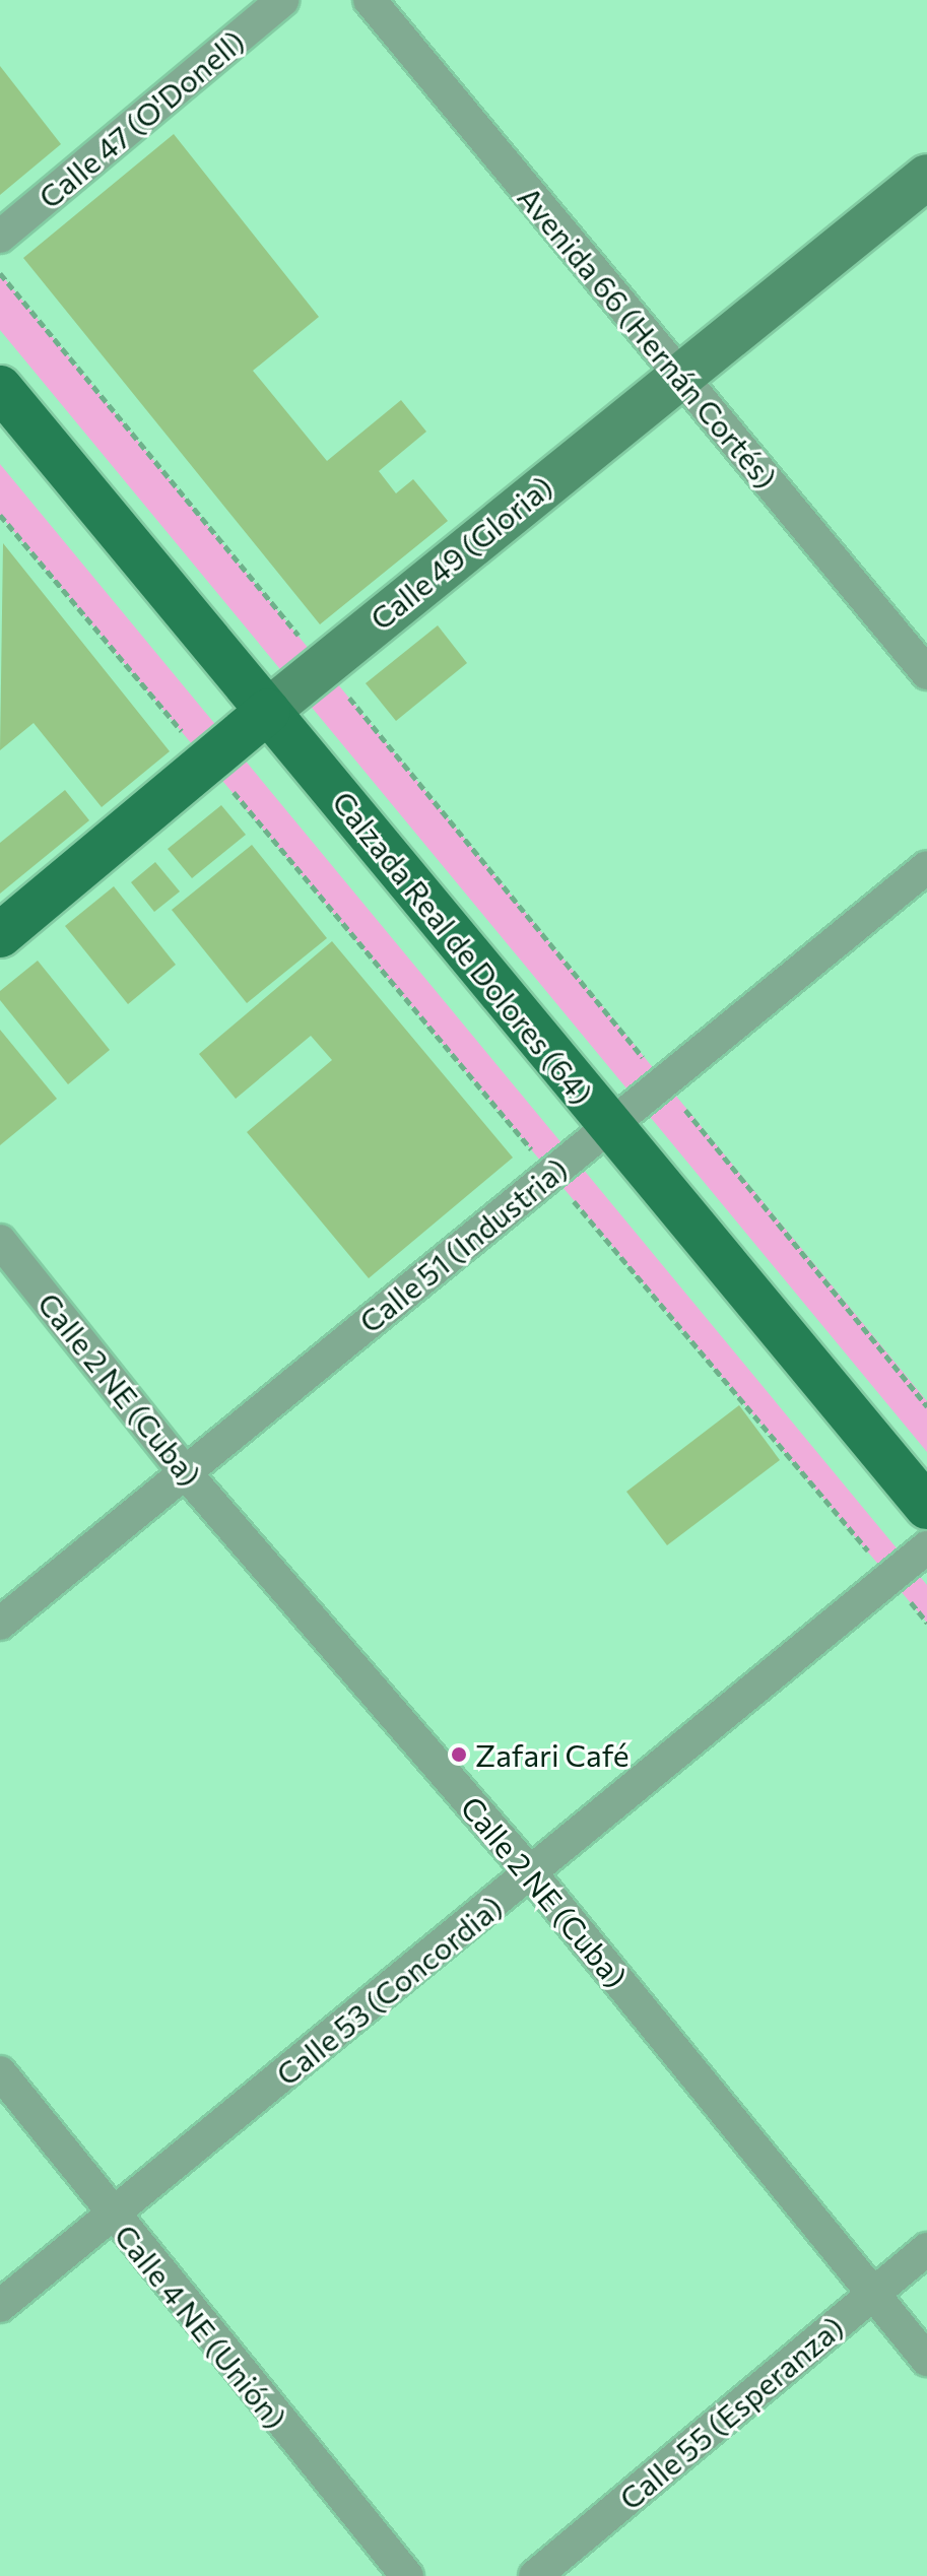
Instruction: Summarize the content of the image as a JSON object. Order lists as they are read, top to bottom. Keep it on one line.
{"streets":{"main road":["Calle 49 (Gloria)","Calzada Real de Dolores (64)"],"street":["Calle 47 (O'Donell)","Avenida 66 (Hernán Cortés)","Calle 51 (Industria)","Calle 2 NE (Cuba)","Calle 53 (Concordia)","Calle 4 NE (Unión)","Calle 55 (Esperanza)"]},"crossings":[["Avenida 66 (Hernán Cortés)","Calle 49 (Gloria)"],["Calle 49 (Gloria)","Calzada Real de Dolores (64)"],["Calzada Real de Dolores (64)","Calle 51 (Industria)"],["Calle 51 (Industria)","Calle 2 NE (Cuba)"],["Calle 2 NE (Cuba)","Calle 53 (Concordia)"],["Calle 2 NE (Cuba)","Calle 55 (Esperanza)"],["Calle 53 (Concordia)","Calle 4 NE (Unión)"]],"places":["Zafari Café"]}
